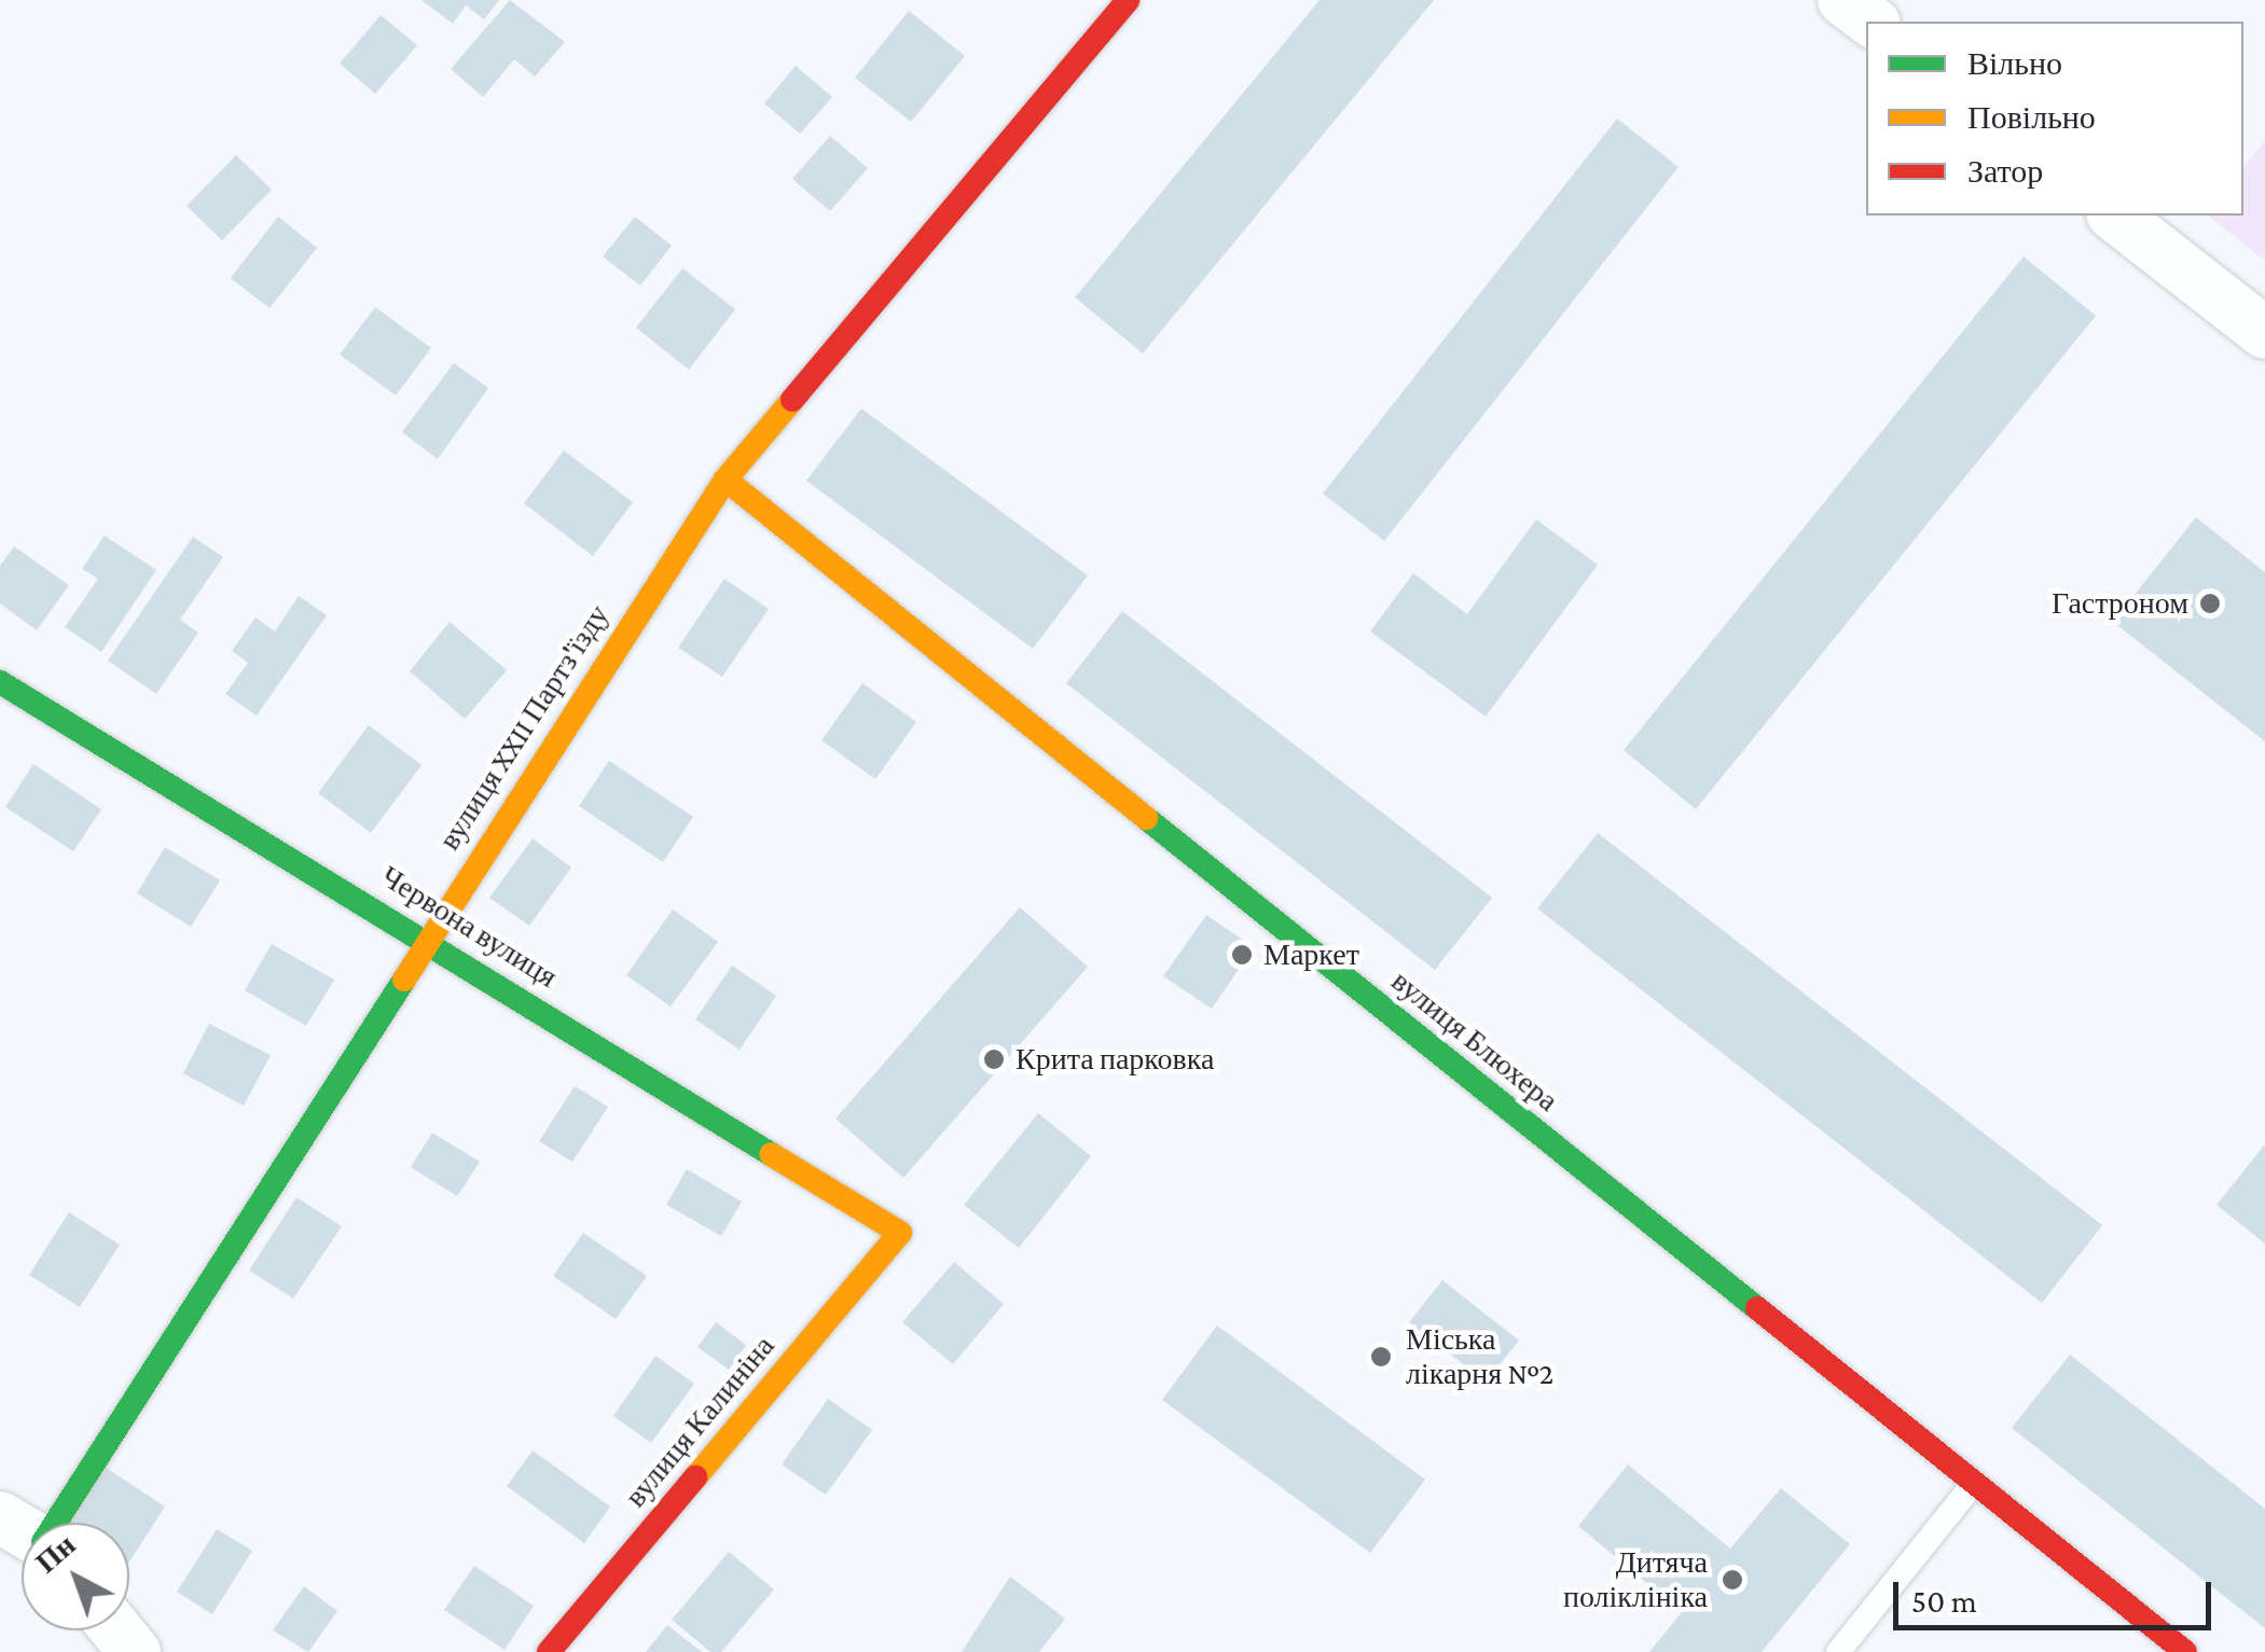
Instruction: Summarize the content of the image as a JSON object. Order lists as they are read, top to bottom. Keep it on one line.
{"streets":{"street":["вулиця XXII Партз'їзду","Червона вулиця","вулиця Блюхера","вулиця Калиніна"]},"crossings":[["вулиця XXII Партз'їзду","Червона вулиця"],["вулиця XXII Партз'їзду","вулиця Блюхера"],["Червона вулиця","вулиця Калиніна"]],"places":["Гастроном","Маркет","Крита парковка","Міська лікарня №2","Дитяча поліклініка"],"legend":["Вільно","Повільно","Затор"],"scale_bar":"50 m","north":"top left"}
